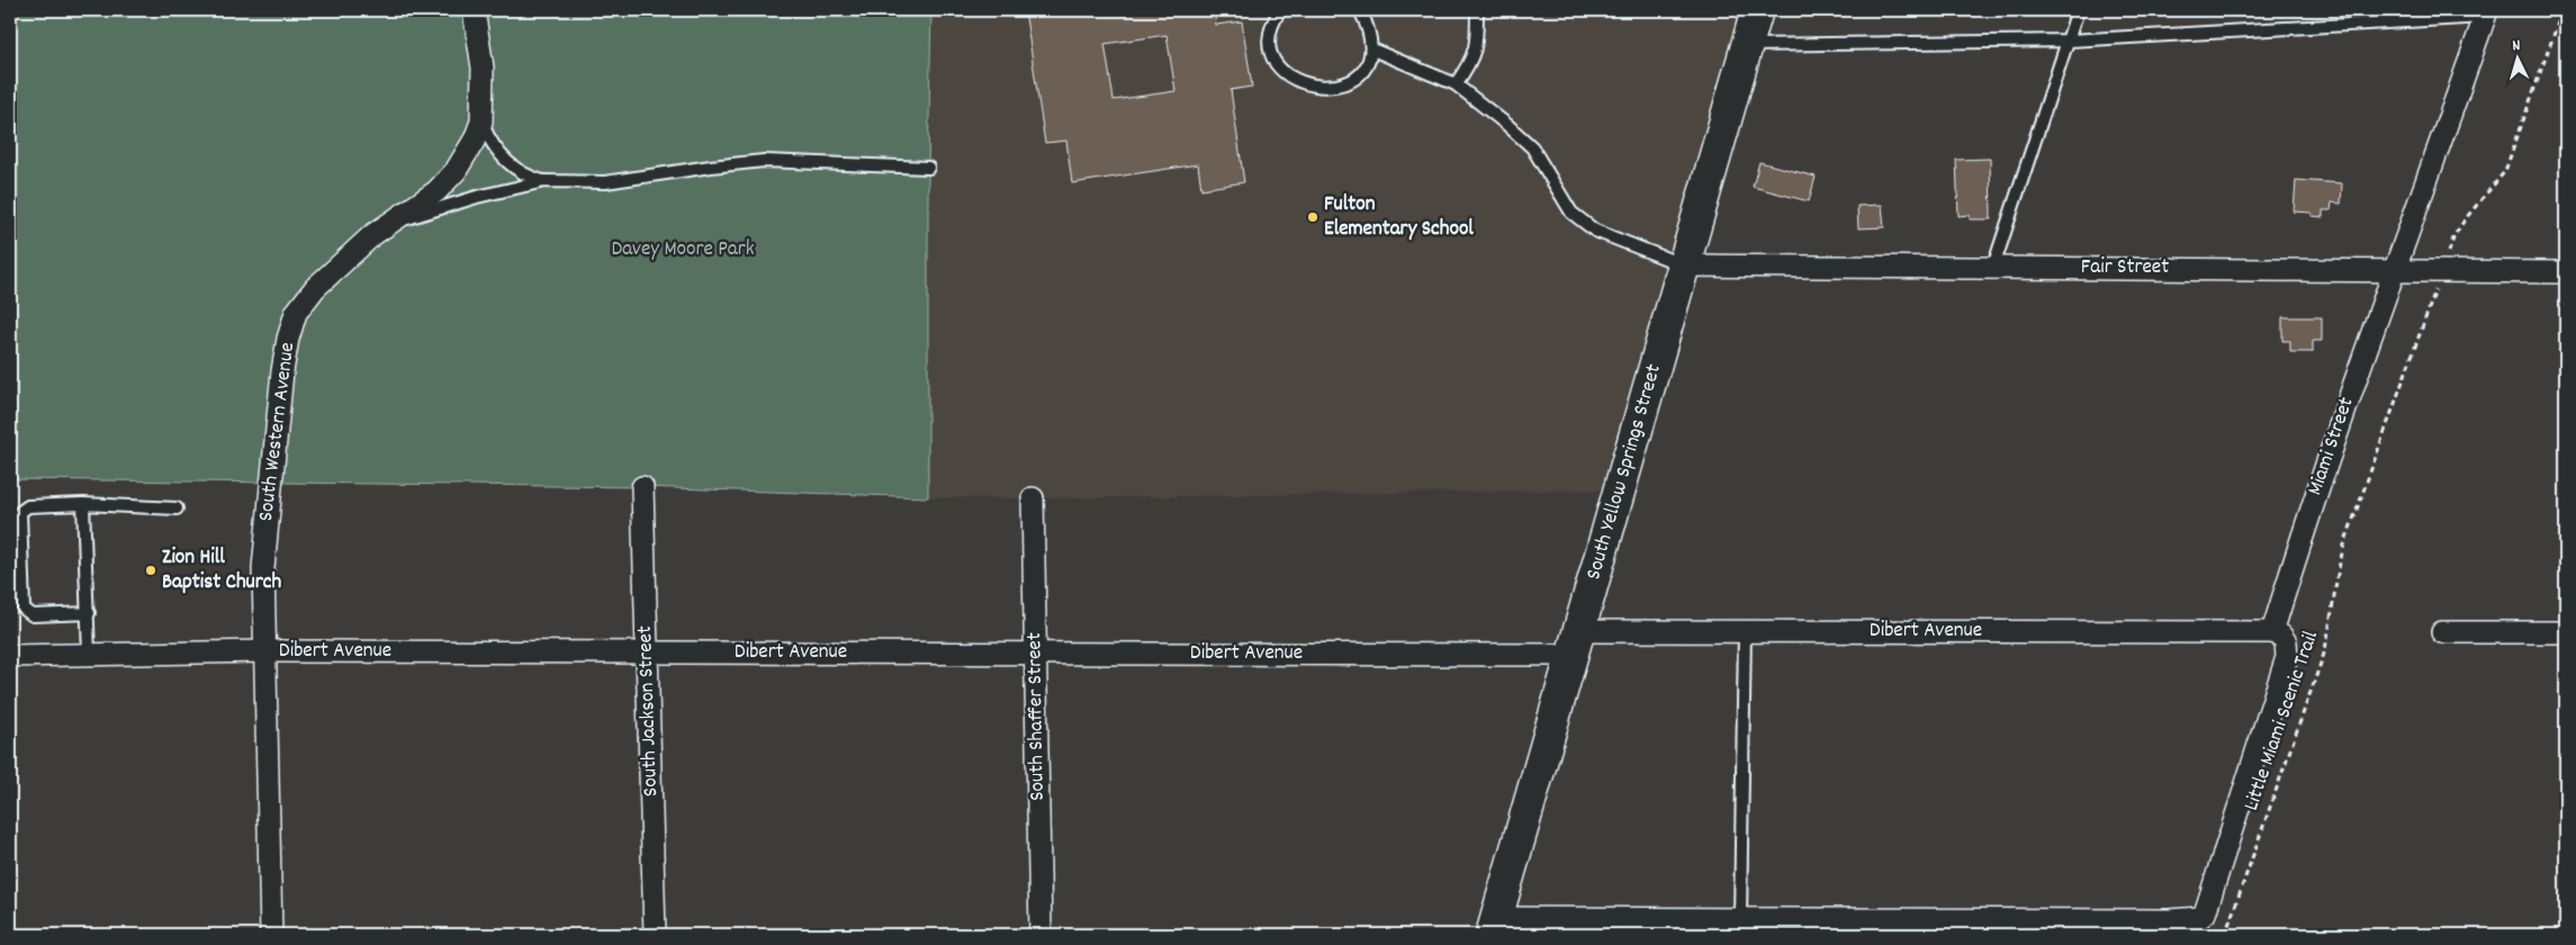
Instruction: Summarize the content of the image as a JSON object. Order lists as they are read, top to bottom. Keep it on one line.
{"streets":{"main road":["South Yellow Springs Street"],"street":["Fair Street","South Western Avenue","Miami Street","Dibert Avenue","South Jackson Street","South Shaffer Street"],"path":["Little Miami Scenic Trail"]},"crossings":[["Fair Street","Miami Street"],["Fair Street","South Yellow Springs Street"],["South Western Avenue","Dibert Avenue"],["Miami Street","Dibert Avenue"],["South Yellow Springs Street","Dibert Avenue"],["Dibert Avenue","South Jackson Street"],["Dibert Avenue","South Shaffer Street"]],"parks":["Davey Moore Park"],"places":["Fulton Elementary School","Zion Hill Baptist Church"],"north":"top"}
